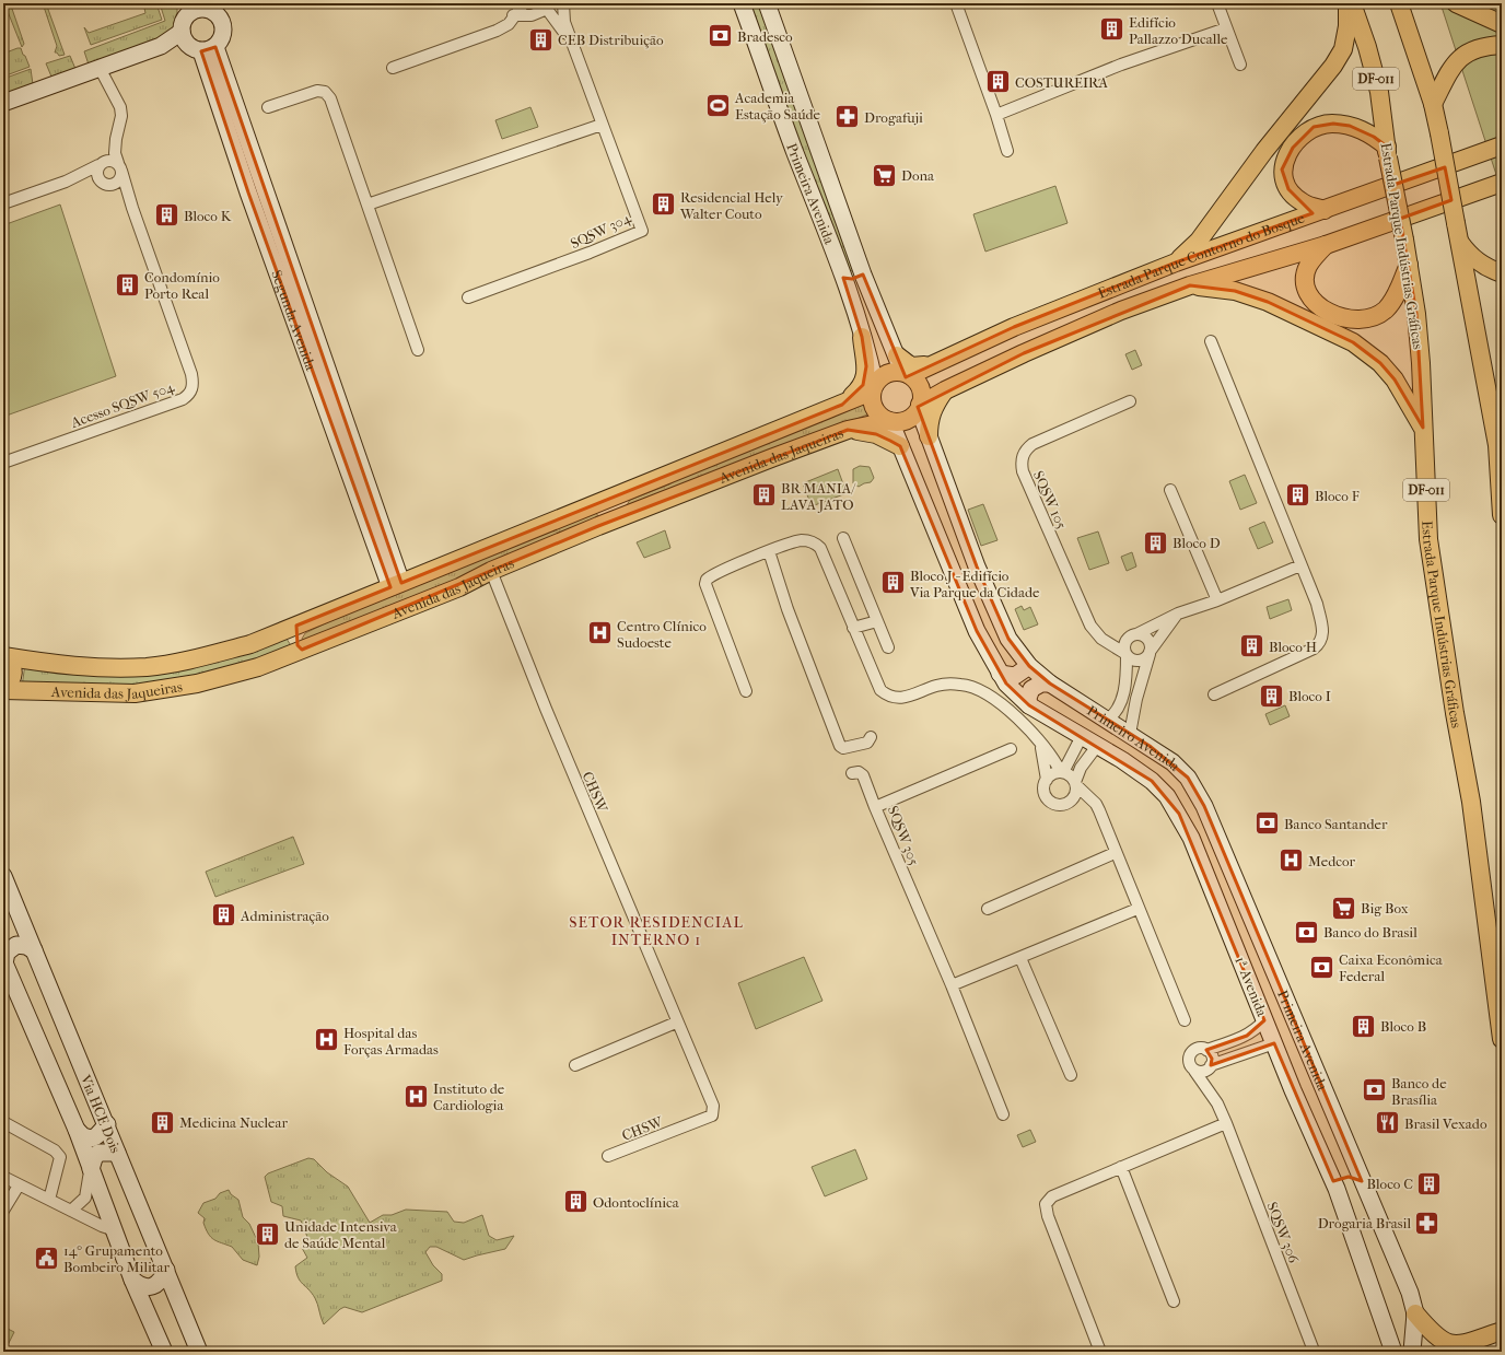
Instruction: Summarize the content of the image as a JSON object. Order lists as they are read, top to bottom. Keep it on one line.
{"streets":{"main road":["DF-011","Primeira Avenida","Estrada Parque Indústrias Gráficas","Estrada Parque Contorno do Bosque","Segunda Avenida","Avenida das Jaqueiras","Primeiro Avenida","1ª Avenida","Via HCE Dois"],"street":["SQSW 304","Acesso SQSW 504","SQSW 105","CHSW","SQSW 305","SQSW 306"]},"crossings":[["Primeira Avenida","Estrada Parque Contorno do Bosque"],["Primeira Avenida","Avenida das Jaqueiras"],["Estrada Parque Contorno do Bosque","Avenida das Jaqueiras"],["Segunda Avenida","Avenida das Jaqueiras"],["Avenida das Jaqueiras","CHSW"]],"districts":["SETOR RESIDENCIAL INTERNO 1"],"places":{"building":["Edifício Pallazzo Ducalle","CEB Distribuição","COSTUREIRA","Residencial Hely Walter Couto","Bloco K","Condomínio Porto Real","BR MANIA/ LAVA JATO","Bloco F","Bloco D","Bloco J - Edifício Via Parque da Cidade","Bloco H","Bloco I","Administração","Bloco B","Medicina Nuclear","Bloco C","Odontoclínica","Unidade Intensiva de Saúde Mental"],"bank":["Bradesco","Banco Santander","Banco do Brasil","Caixa Econômica Federal","Banco de Brasília"],"sports":["Academia Estação Saúde"],"pharmacy":["Drogafuji","Drogaria Brasil"],"supermarket":["Dona","Big Box"],"hospital":["Centro Clínico Sudoeste","Medcor","Hospital das Forças Armadas","Instituto de Cardiologia"],"restaurant":["Brasil Vexado"],"public building":["14° Grupamento Bombeiro Militar"]}}
